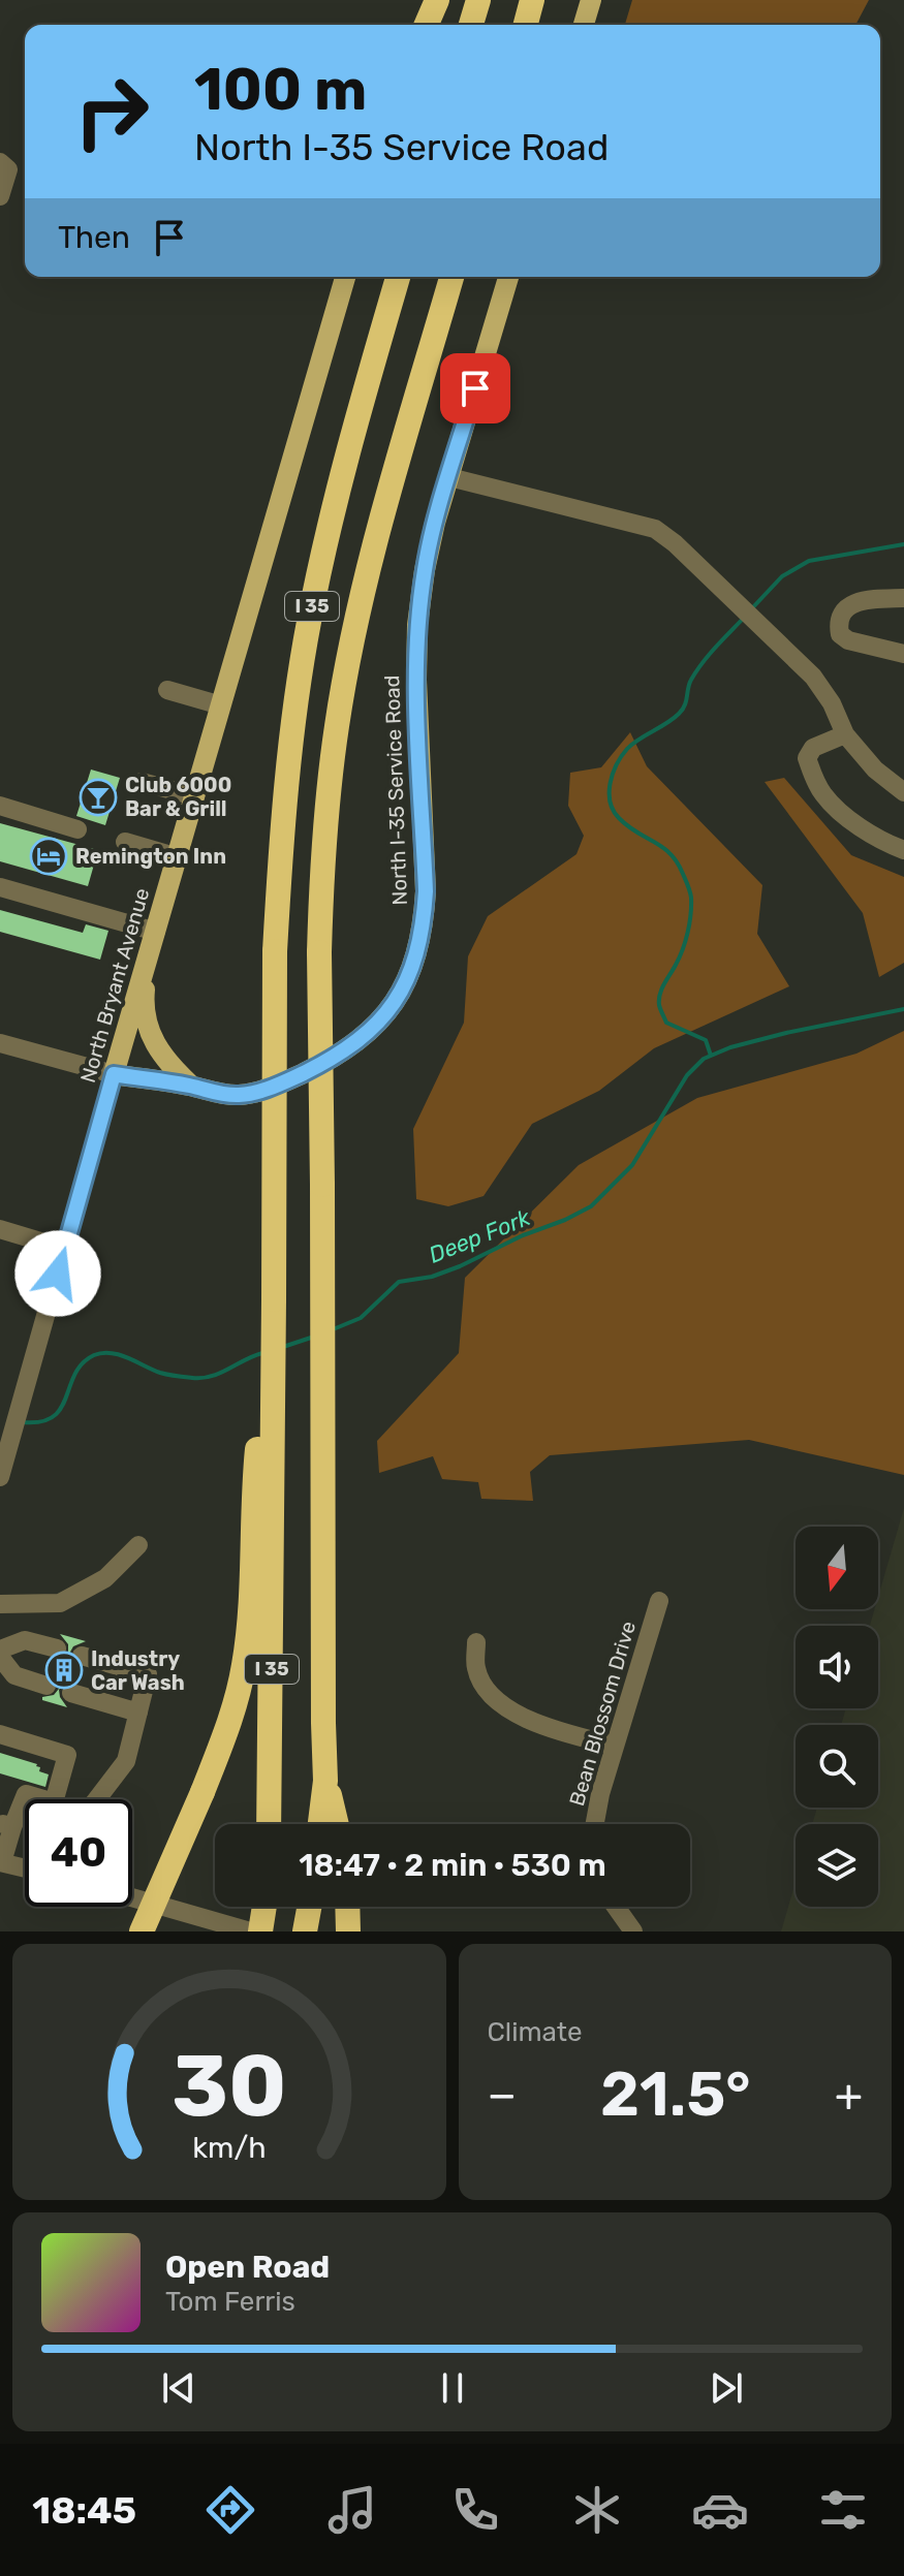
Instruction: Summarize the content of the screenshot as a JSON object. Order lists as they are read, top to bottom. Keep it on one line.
{"streets":{"highway":["I 35"],"main road":["North I-35 Service Road","North Bryant Avenue"],"street":["Bean Blossom Drive"]},"crossings":[["North I-35 Service Road","North Bryant Avenue"]],"water":["Deep Fork"],"places":{"bar":["Club 6000 Bar & Grill"],"hotel":["Remington Inn"],"building":["Industry Car Wash"]},"north":"bottom","page":{"turn":["100 m","North I-35 Service Road"],"then":"Then","limit":"40","trip":"18:47 · 2 min · 530 m","tile":"Climate","heat":["−","21.5°","+"],"song":["Open Road","Tom Ferris"],"tabs":"18:45","gauge":["30","km/h"]}}
